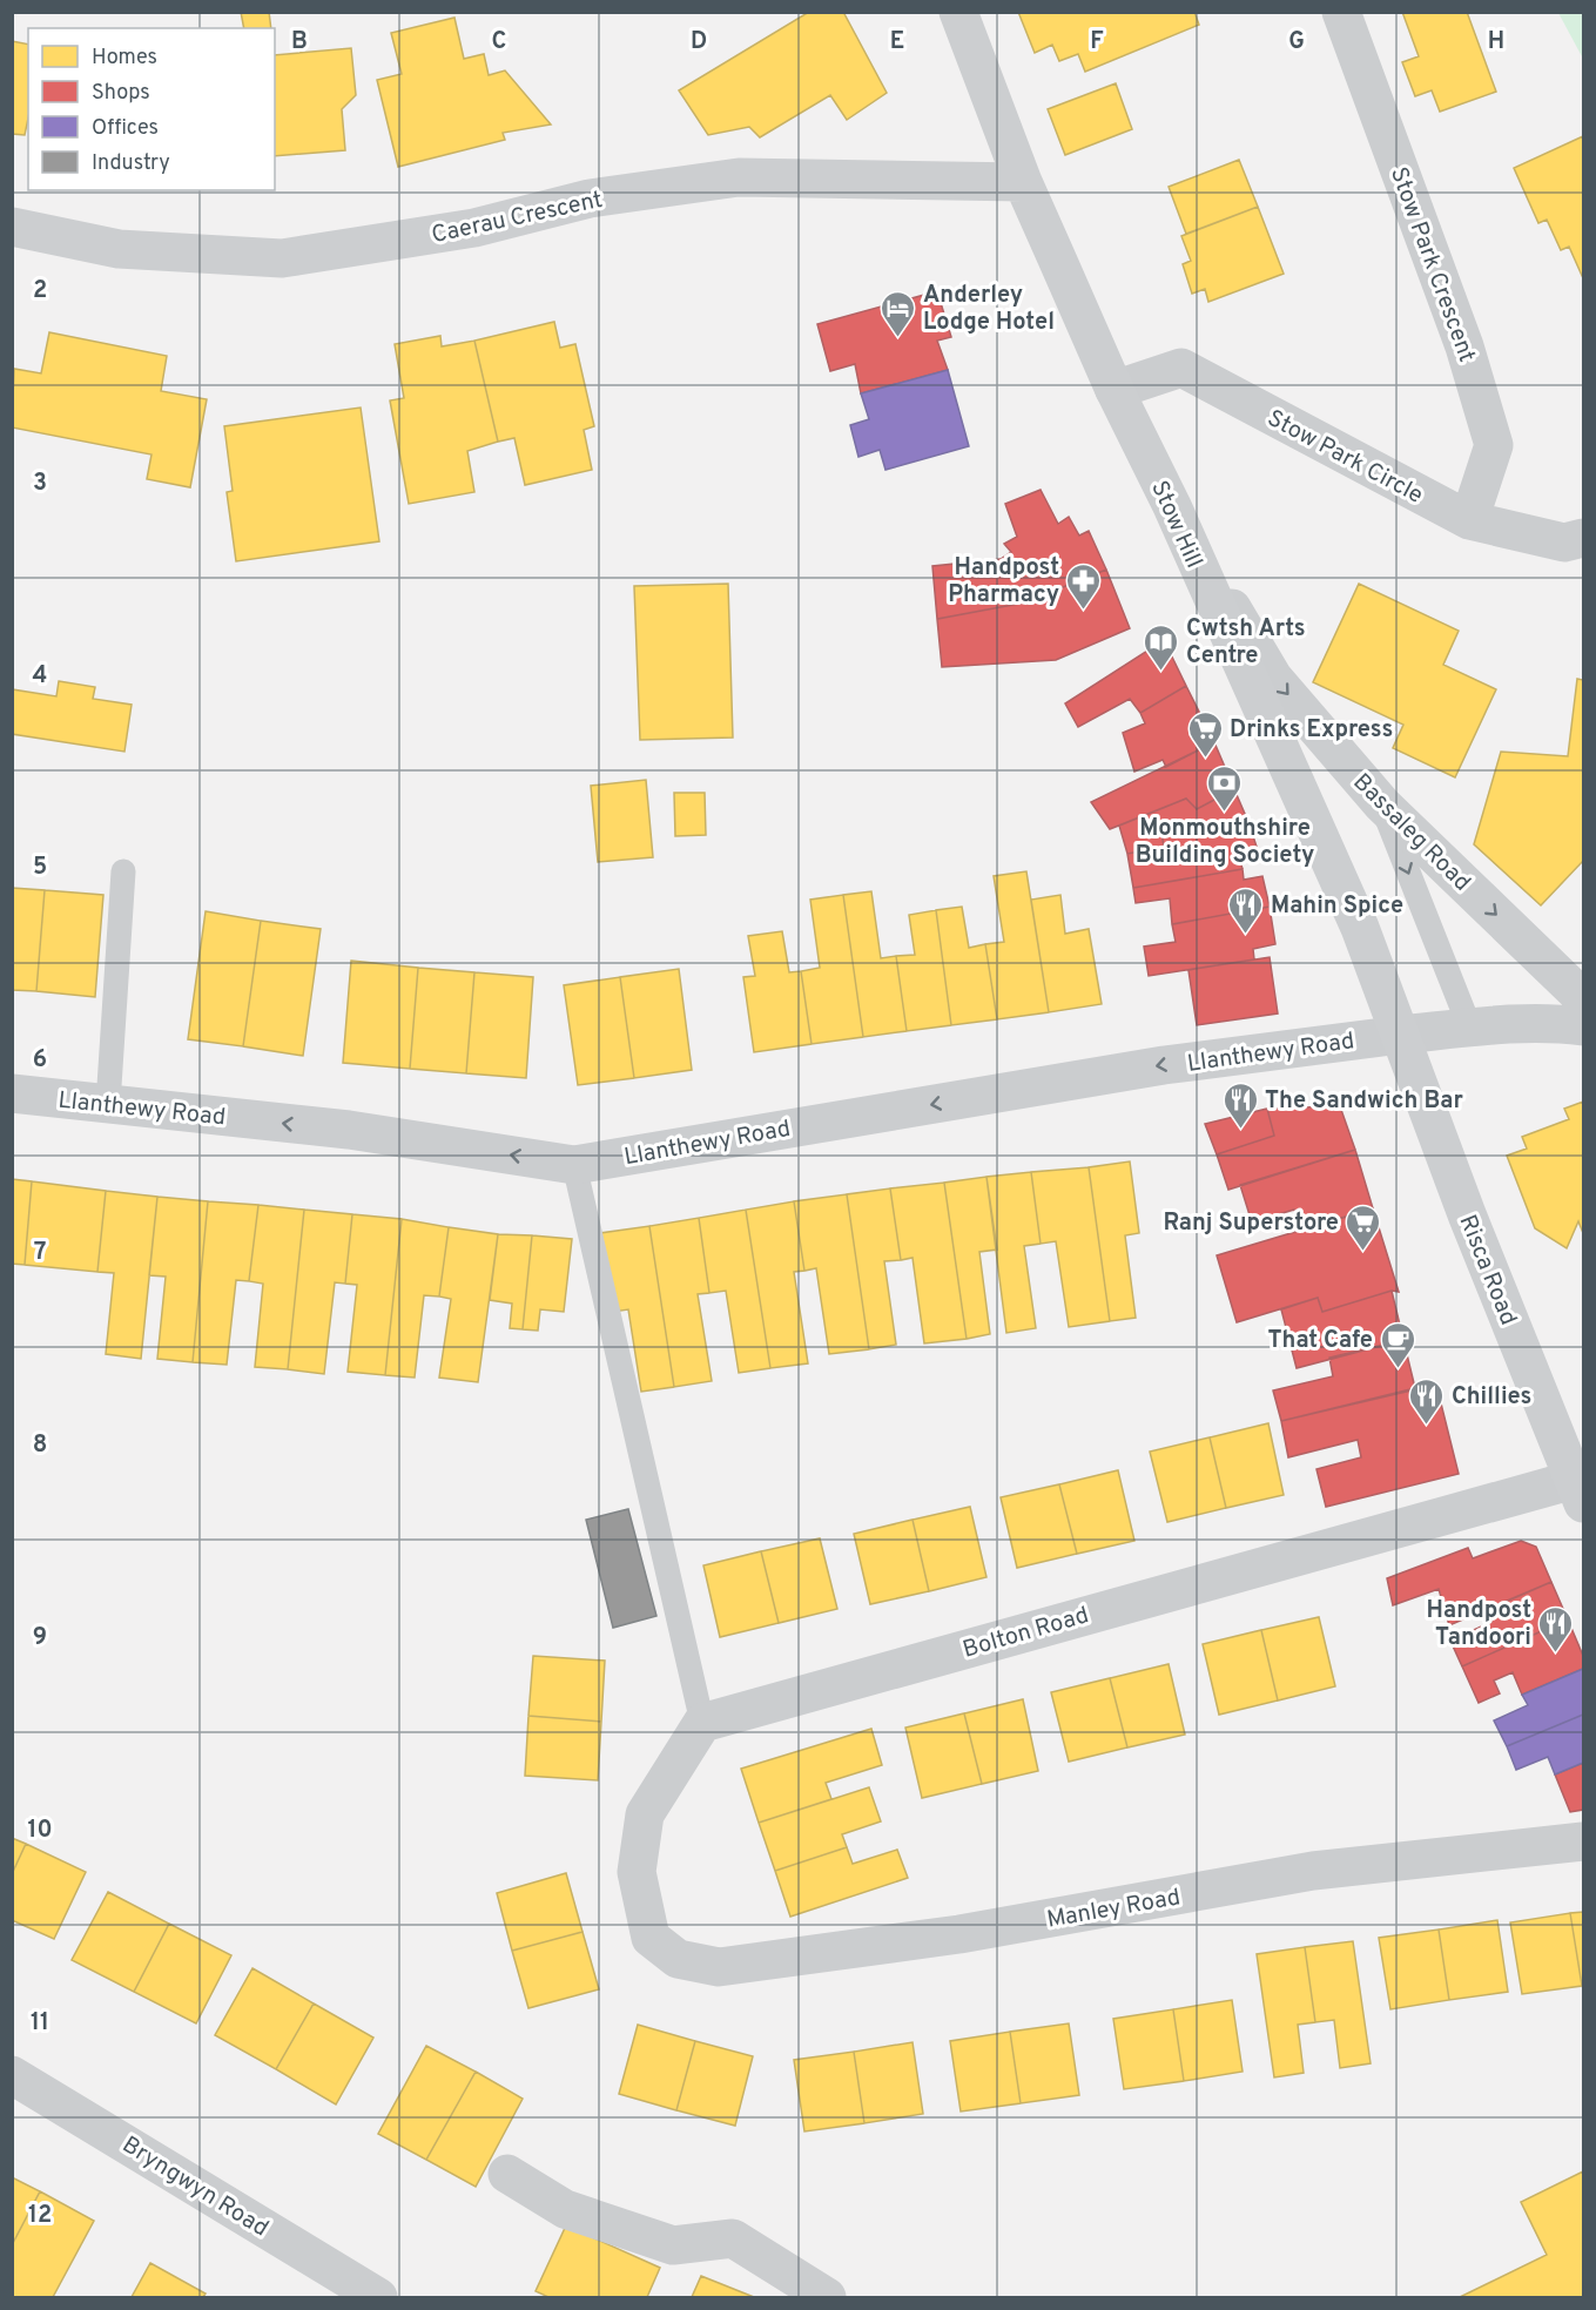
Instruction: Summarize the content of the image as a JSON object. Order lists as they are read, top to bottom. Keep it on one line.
{"streets":{"main road":["Caerau Crescent","Stow Hill","Risca Road"],"street":["Stow Park Crescent","Stow Park Circle","Bassaleg Road","Llanthewy Road","Bolton Road","Manley Road","Bryngwyn Road"]},"crossings":[["Caerau Crescent","Stow Hill"],["Stow Park Crescent","Stow Park Circle"],["Stow Park Circle","Stow Hill"],["Stow Hill","Bassaleg Road"],["Stow Hill","Llanthewy Road"],["Stow Hill","Risca Road"],["Llanthewy Road","Risca Road"],["Risca Road","Bolton Road"],["Bolton Road","Manley Road"]],"one_way":["Bassaleg Road","Llanthewy Road"],"places":{"hotel":["Anderley Lodge Hotel"],"pharmacy":["Handpost Pharmacy"],"library":["Cwtsh Arts Centre"],"supermarket":["Drinks Express","Ranj Superstore"],"bank":["Monmouthshire Building Society"],"restaurant":["Mahin Spice","The Sandwich Bar","Chillies","Handpost Tandoori"],"cafe":["That Cafe"]},"legend":["Homes","Shops","Offices","Industry"],"grid":{"columns":["B","C","D","E","F","G","H"],"rows":["2","3","4","5","6","7","8","9","10","11","12"]}}
